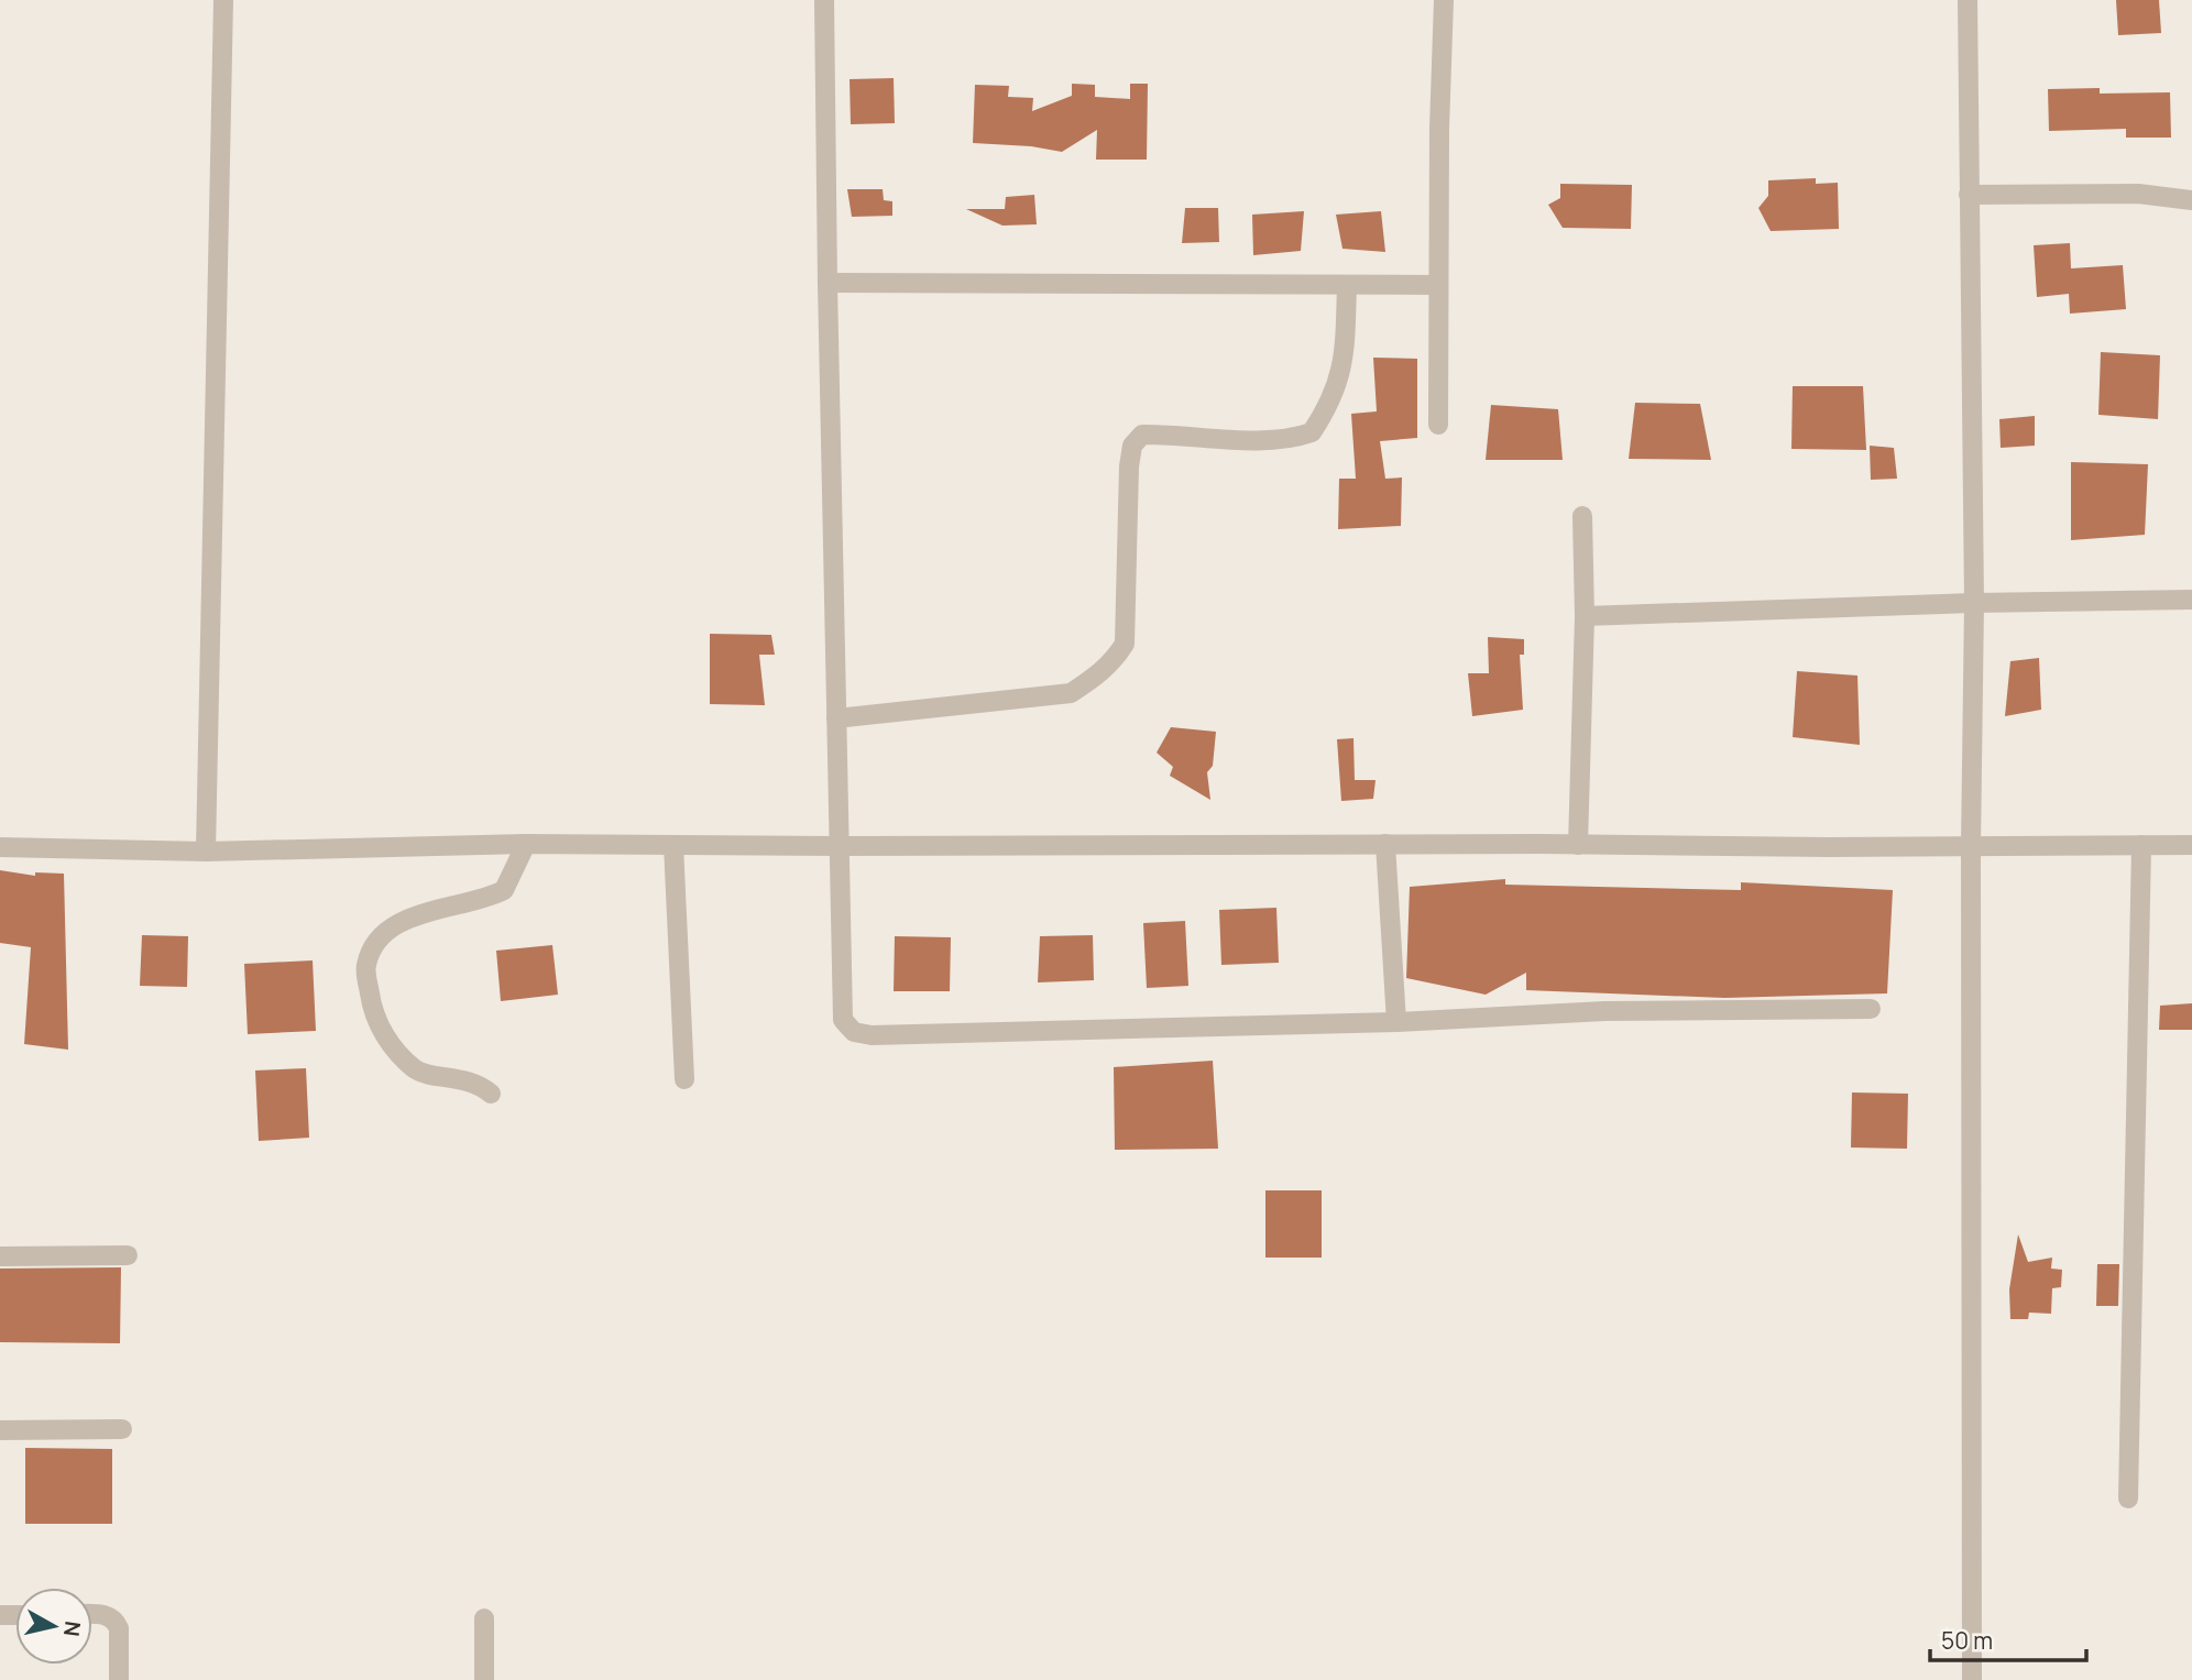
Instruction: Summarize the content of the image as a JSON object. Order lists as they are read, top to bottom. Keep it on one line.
{"scale_bar":"50 m","north":"right"}
